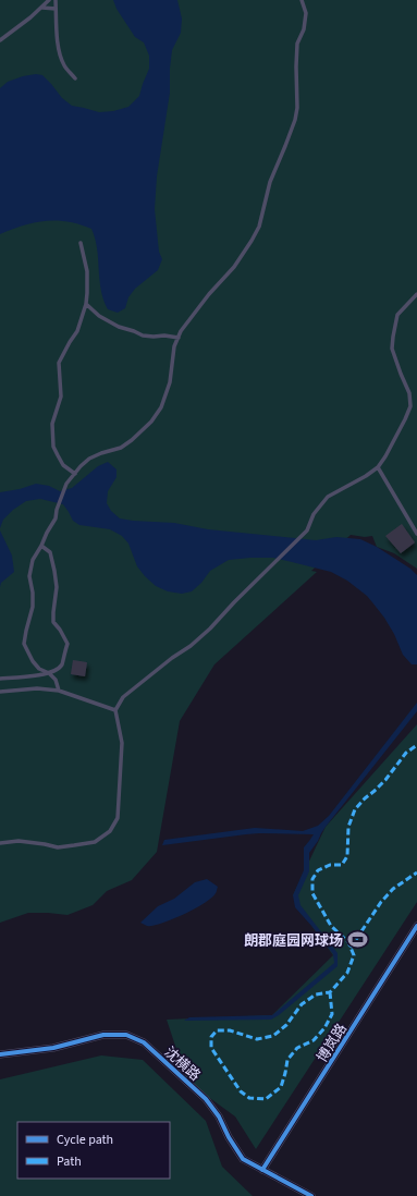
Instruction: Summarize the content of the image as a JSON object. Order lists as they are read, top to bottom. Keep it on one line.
{"streets":{"street":["博岚路","沈横路"]},"crossings":[["博岚路","沈横路"]],"places":{"sports":["朗郡庭园网球场"]},"legend":["Cycle path","Path"]}
